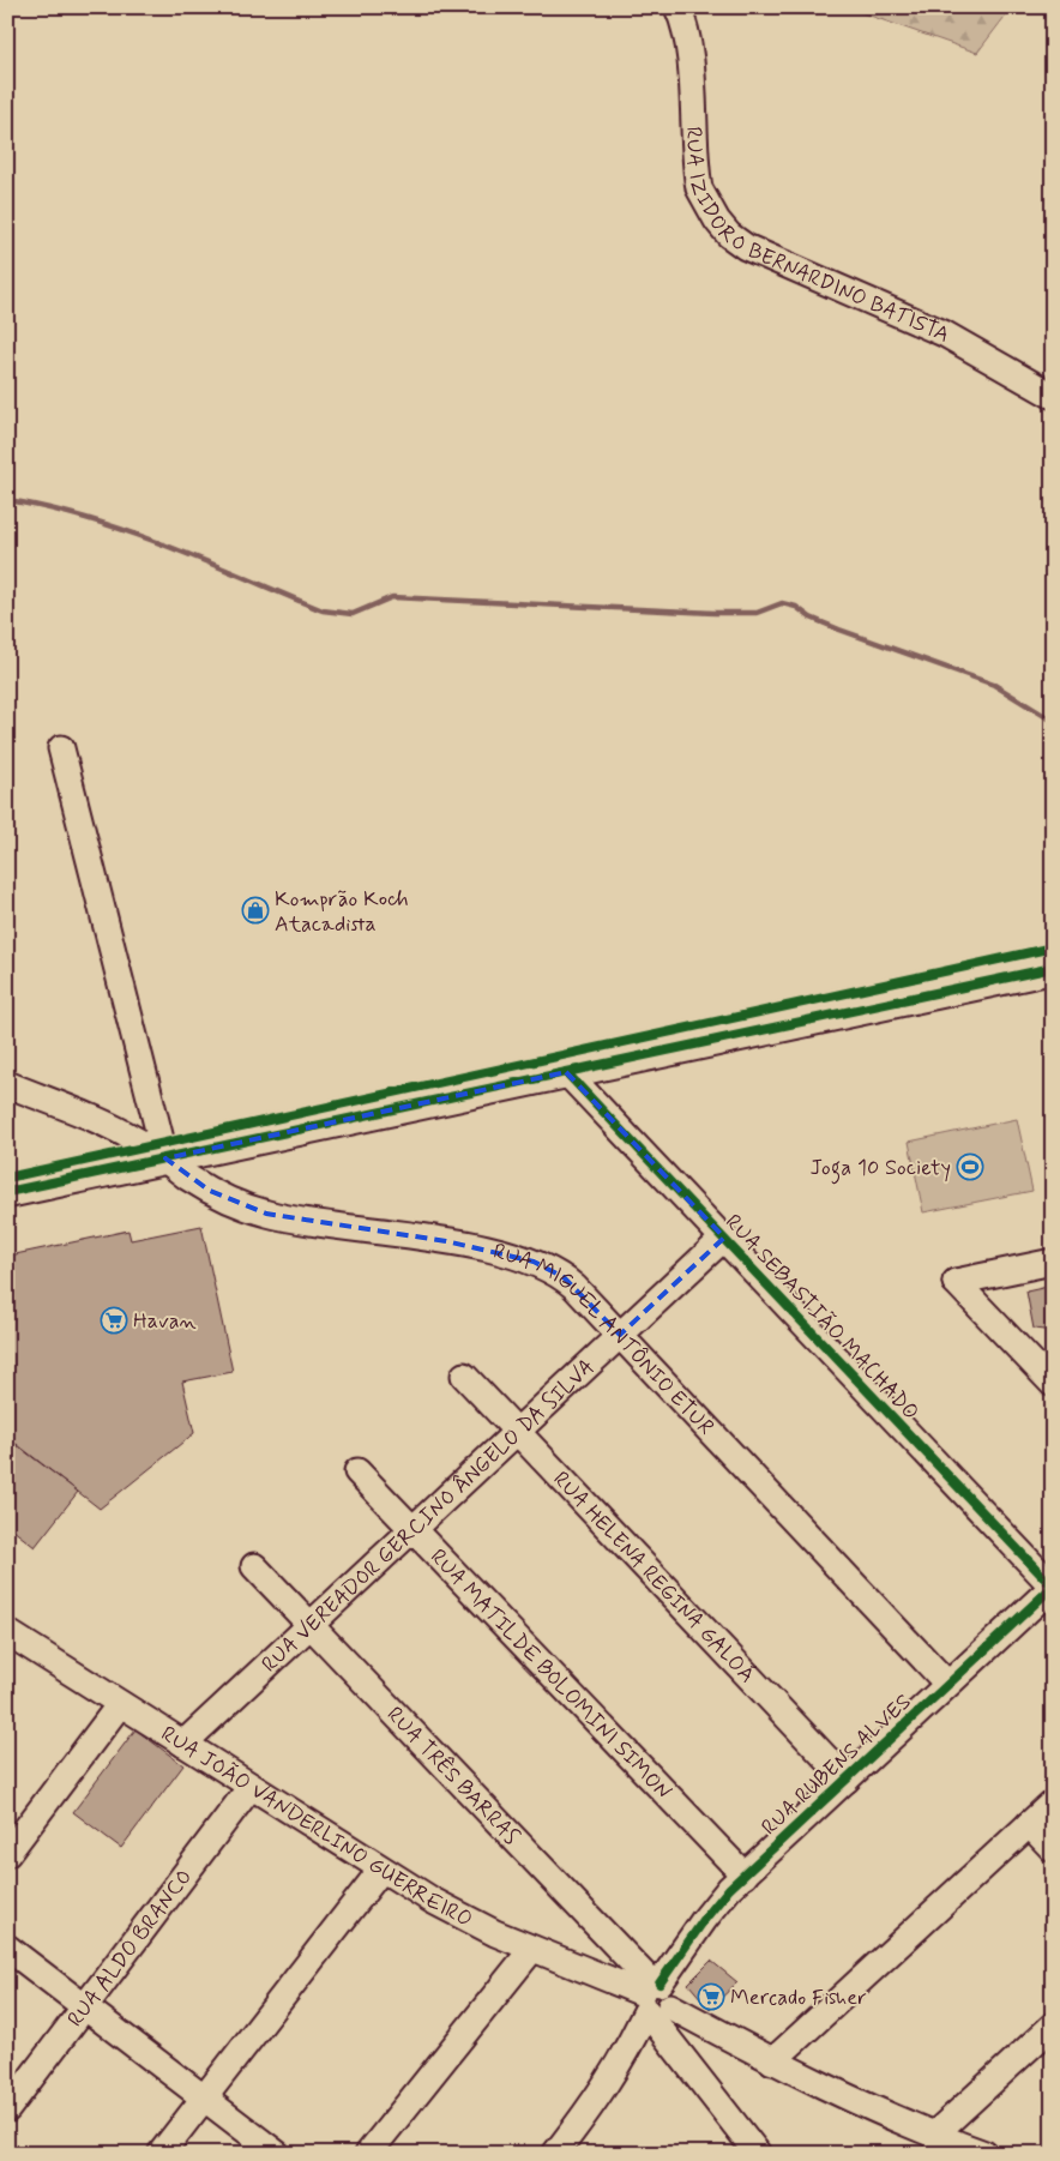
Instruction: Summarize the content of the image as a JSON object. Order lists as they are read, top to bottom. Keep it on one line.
{"streets":{"street":["RUA IZIDORO BERNARDINO BATISTA","RUA SEBASTIÃO MACHADO","RUA MIGUEL ANTÔNIO ETUR","RUA VEREADOR GERCINO ÂNGELO DA SILVA","RUA HELENA REGINA GALOÁ","RUA MATILDE BOLOMINI SIMON","RUA RUBENS ALVES","RUA TRÊS BARRAS","RUA JOÃO VANDERLINO GUERREIRO","RUA ALDO BRANCO"]},"crossings":[["RUA SEBASTIÃO MACHADO","RUA VEREADOR GERCINO ÂNGELO DA SILVA"],["RUA SEBASTIÃO MACHADO","RUA RUBENS ALVES"],["RUA MIGUEL ANTÔNIO ETUR","RUA VEREADOR GERCINO ÂNGELO DA SILVA"],["RUA MIGUEL ANTÔNIO ETUR","RUA RUBENS ALVES"],["RUA VEREADOR GERCINO ÂNGELO DA SILVA","RUA HELENA REGINA GALOÁ"],["RUA VEREADOR GERCINO ÂNGELO DA SILVA","RUA MATILDE BOLOMINI SIMON"],["RUA VEREADOR GERCINO ÂNGELO DA SILVA","RUA TRÊS BARRAS"],["RUA VEREADOR GERCINO ÂNGELO DA SILVA","RUA JOÃO VANDERLINO GUERREIRO"],["RUA HELENA REGINA GALOÁ","RUA RUBENS ALVES"],["RUA MATILDE BOLOMINI SIMON","RUA RUBENS ALVES"],["RUA RUBENS ALVES","RUA TRÊS BARRAS"],["RUA RUBENS ALVES","RUA JOÃO VANDERLINO GUERREIRO"],["RUA TRÊS BARRAS","RUA JOÃO VANDERLINO GUERREIRO"],["RUA JOÃO VANDERLINO GUERREIRO","RUA ALDO BRANCO"]],"places":{"shop":["Komprão Koch Atacadista"],"sports":["Joga 10 Society"],"supermarket":["Havan","Mercado Fisher"]}}
